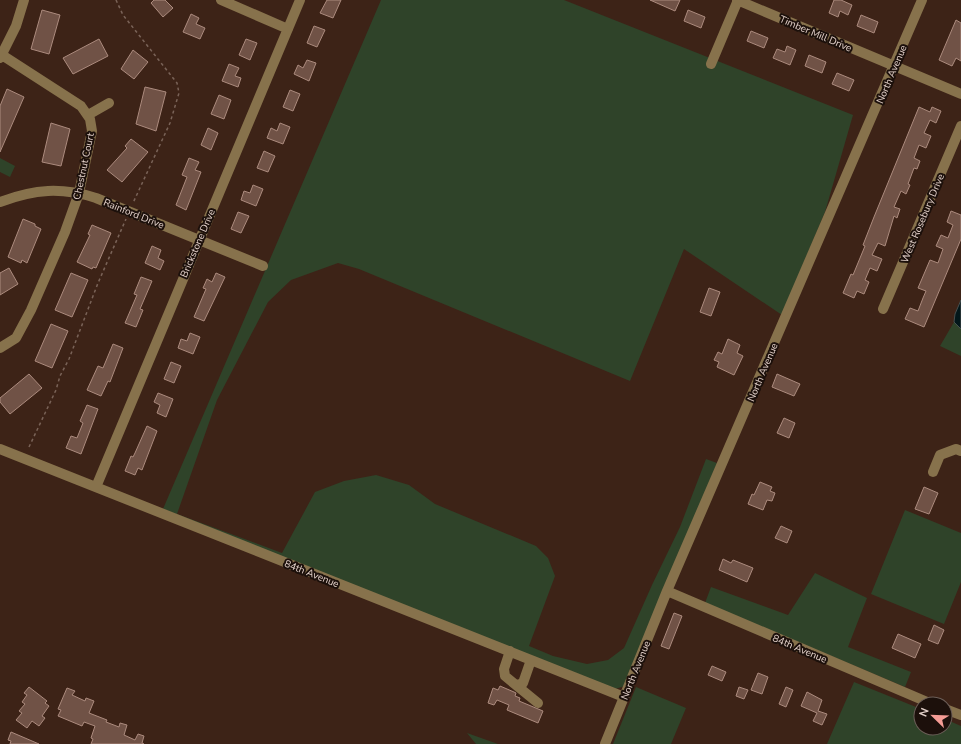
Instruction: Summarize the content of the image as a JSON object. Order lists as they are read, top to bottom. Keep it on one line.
{"streets":{"street":["Timber Mill Drive","North Avenue","Chestnut Court","Rainford Drive","West Rosebury Drive","Brickstone Drive","84th Avenue"]},"crossings":[["Timber Mill Drive","North Avenue"],["North Avenue","84th Avenue"],["Chestnut Court","Rainford Drive"],["Rainford Drive","Brickstone Drive"],["Brickstone Drive","84th Avenue"]],"north":"top left"}
